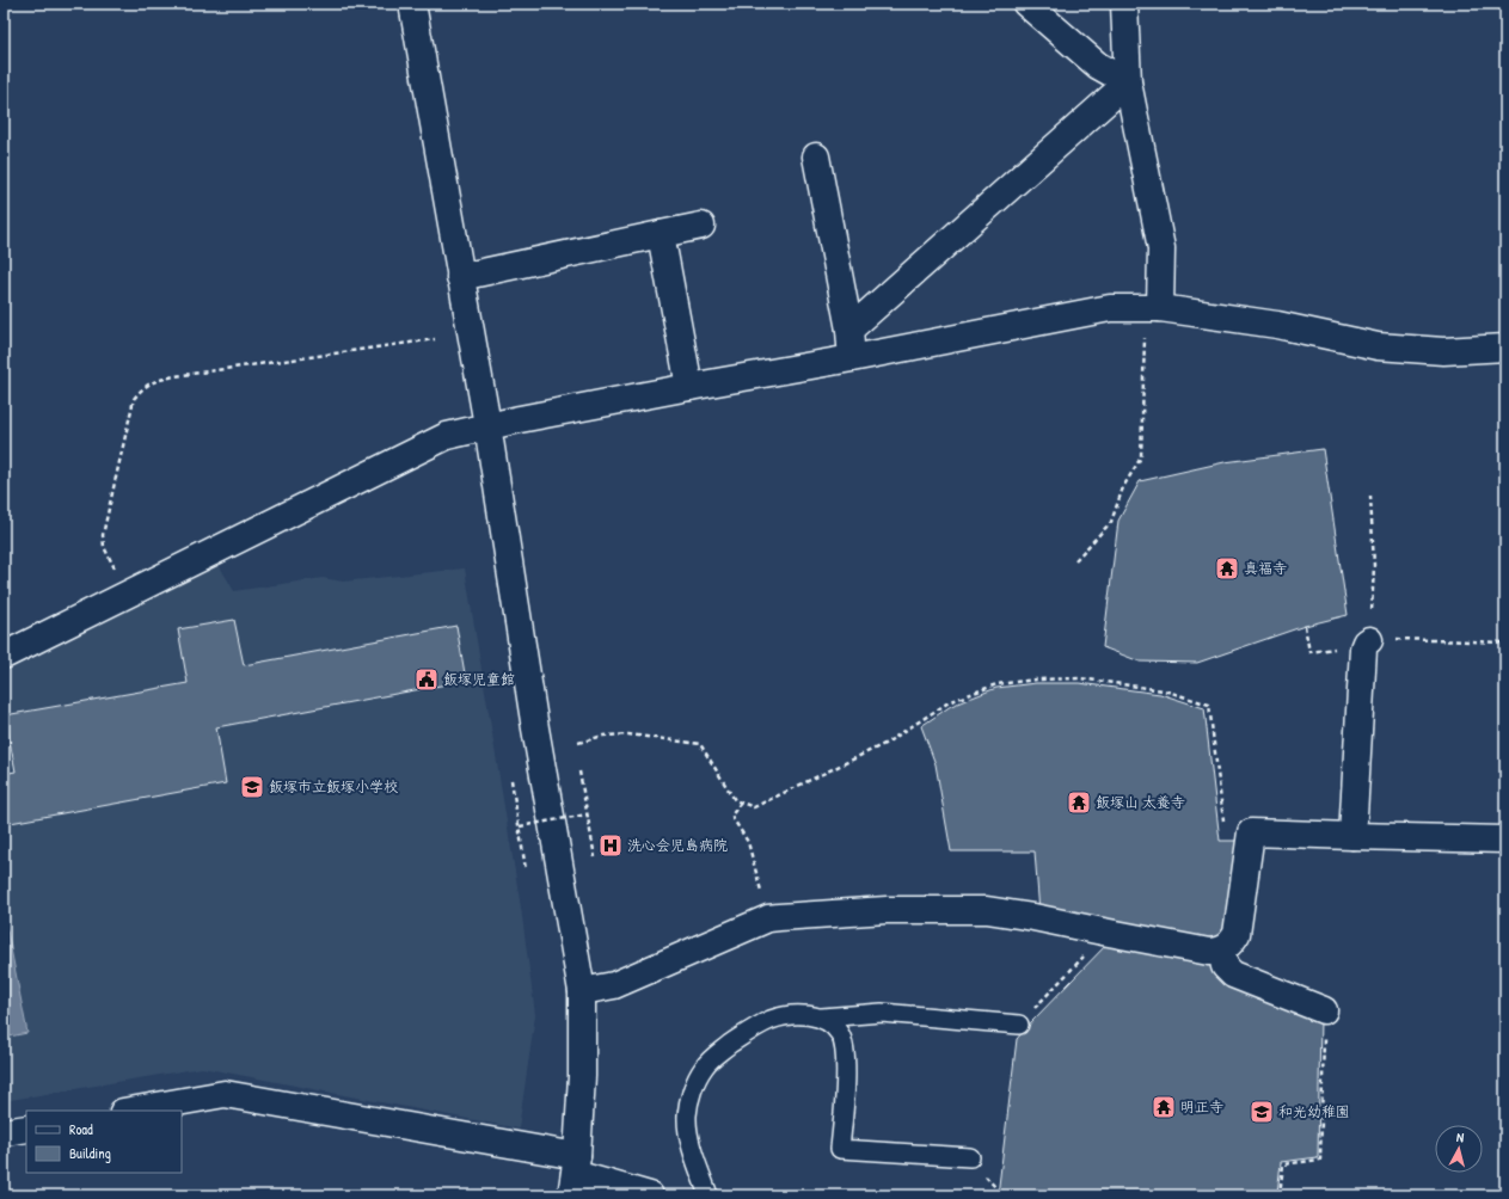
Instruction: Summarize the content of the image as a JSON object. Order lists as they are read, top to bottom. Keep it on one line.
{"places":{"temple":["真福寺","飯塚山 太養寺","明正寺"],"public building":["飯塚児童館"],"school or university":["飯塚市立飯塚小学校","和光幼稚園"],"hospital":["洗心会児島病院"]},"legend":["Road","Building"],"north":"top"}
